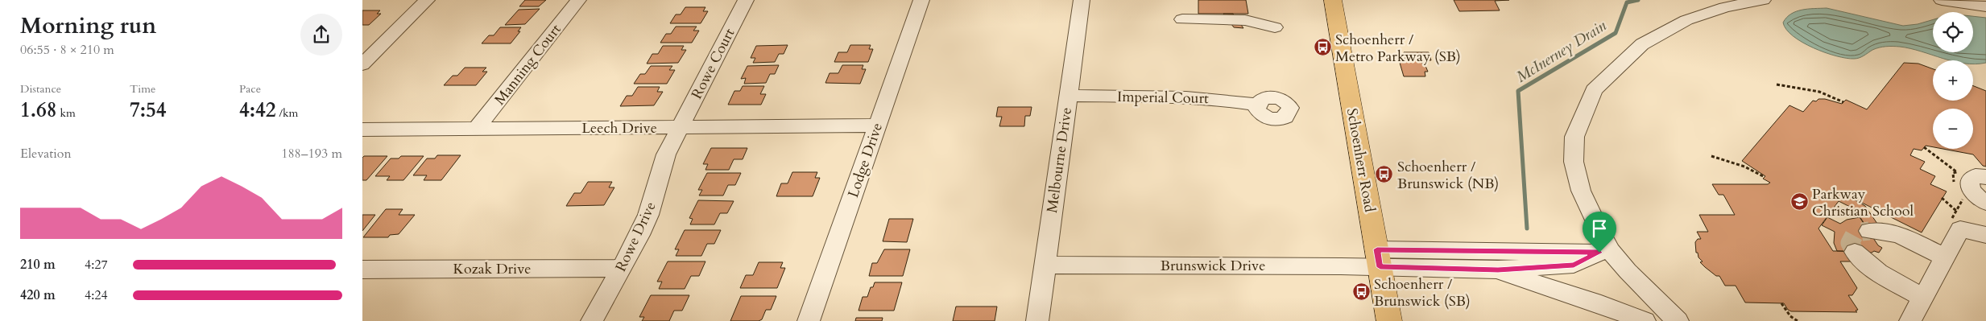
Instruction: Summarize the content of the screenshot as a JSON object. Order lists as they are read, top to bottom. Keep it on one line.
{"streets":{"main road":["Schoenherr Road"],"street":["Rowe Court","Manning Court","Imperial Court","Leech Drive","Lodge Drive","Melbourne Drive","Rowe Drive","Brunswick Drive","Kozak Drive"]},"crossings":[["Rowe Court","Leech Drive"],["Rowe Court","Rowe Drive"],["Manning Court","Leech Drive"],["Imperial Court","Melbourne Drive"],["Leech Drive","Lodge Drive"],["Leech Drive","Rowe Drive"],["Melbourne Drive","Brunswick Drive"],["Schoenherr Road","Brunswick Drive"],["Rowe Drive","Kozak Drive"]],"water":["McInerney Drain"],"places":{"bus stop":["Schoenherr / Metro Parkway (SB)","Schoenherr / Brunswick (NB)","Schoenherr / Brunswick (SB)"],"school or university":["Parkway Christian School"]},"page":{"heading":["Morning run","06:55 · 8 × 210 m"],"map_buttons":["+","−"],"stats":[["Distance","1.68 km"],["Time","7:54"],["Pace","4:42 /km"]],"chart":["Elevation","188–193 m"],"list":[{"name":"210 m","note":"4:27"},{"name":"420 m","note":"4:24"}]}}
